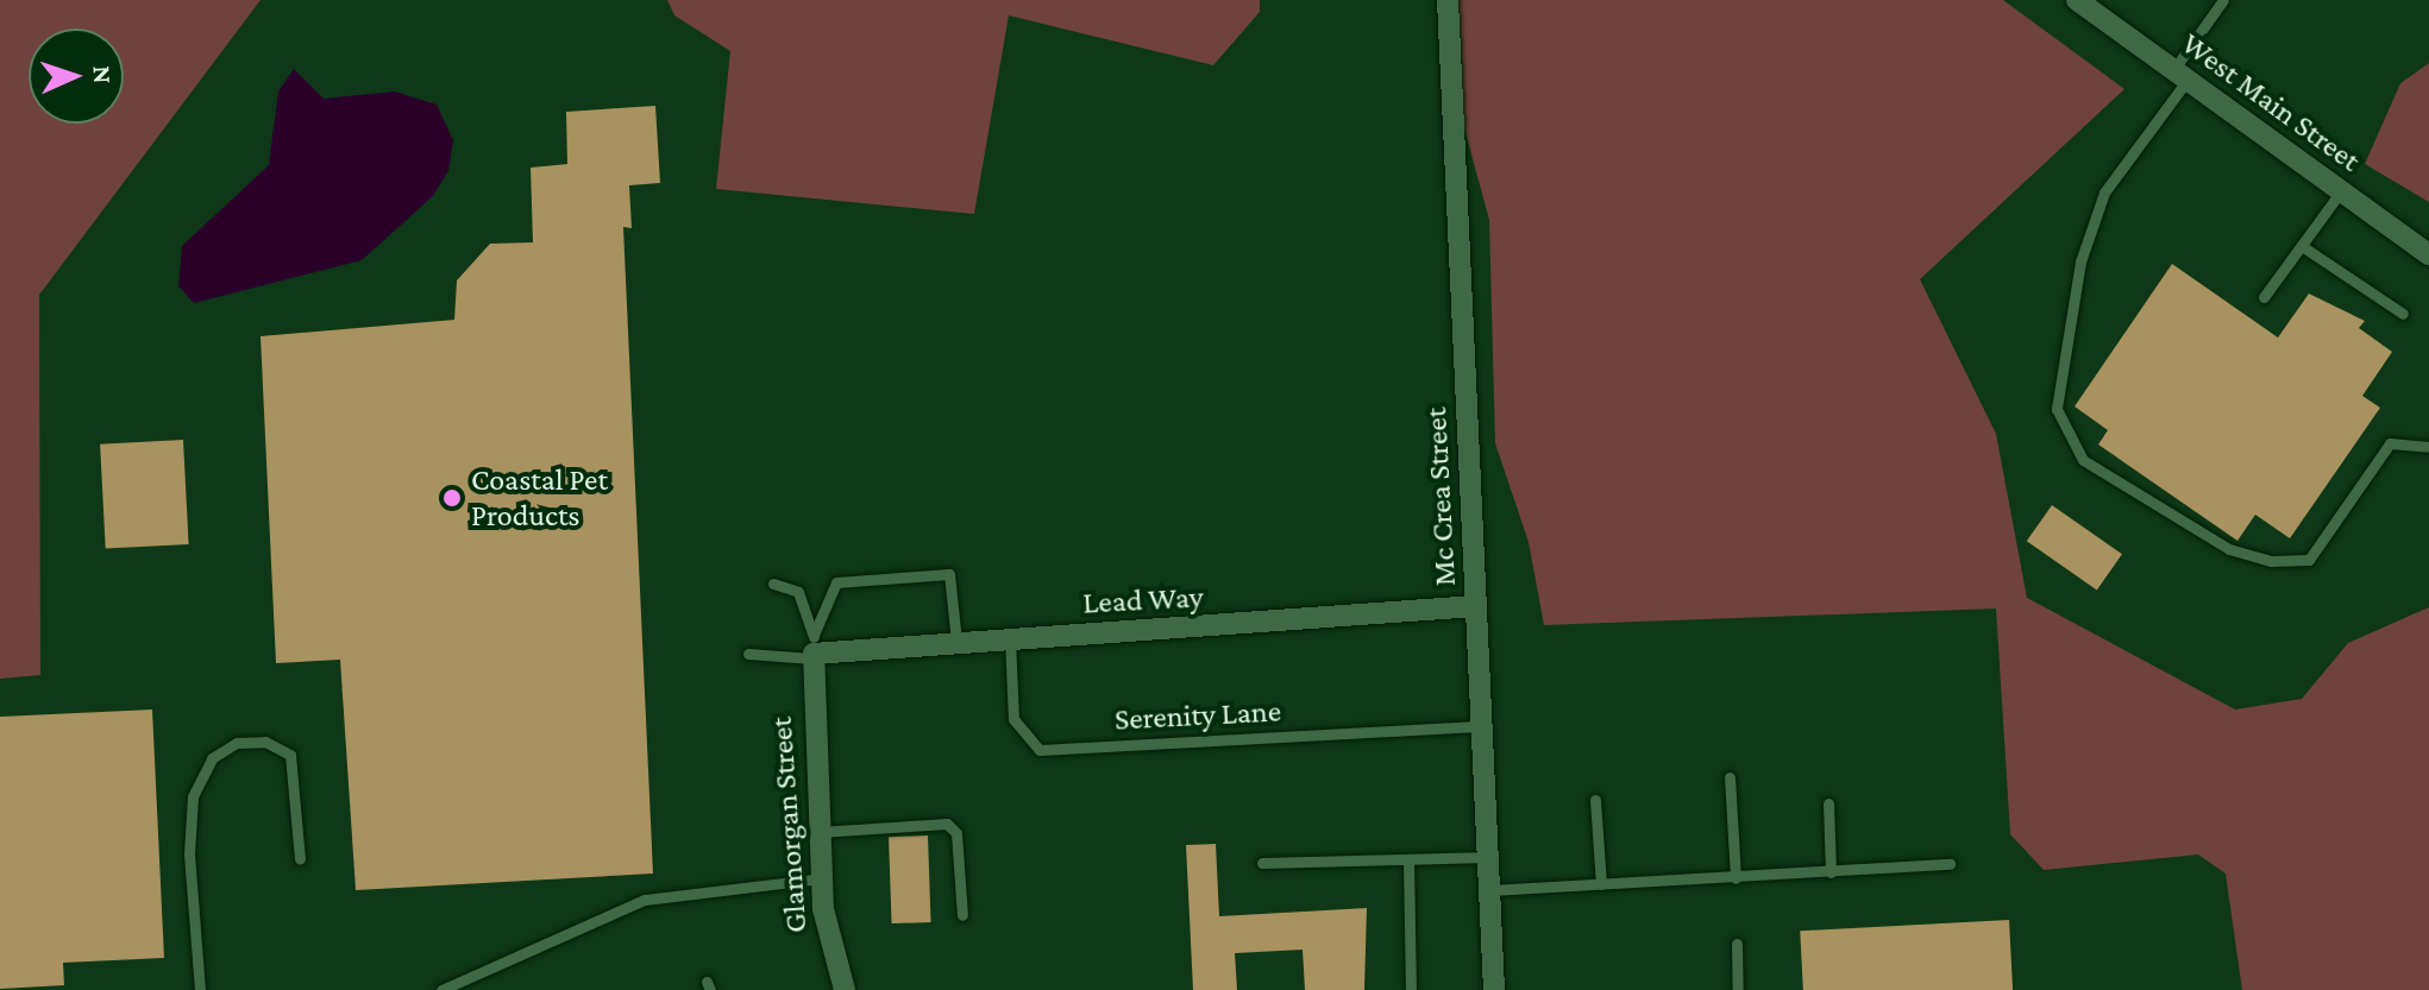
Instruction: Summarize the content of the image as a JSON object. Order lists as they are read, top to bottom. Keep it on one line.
{"streets":{"street":["West Main Street","Mc Crea Street","Lead Way","Glamorgan Street"],"lane":["Serenity Lane"]},"crossings":[["Mc Crea Street","Lead Way"],["Mc Crea Street","Serenity Lane"],["Lead Way","Serenity Lane"],["Lead Way","Glamorgan Street"]],"places":["Coastal Pet Products"],"north":"right"}
